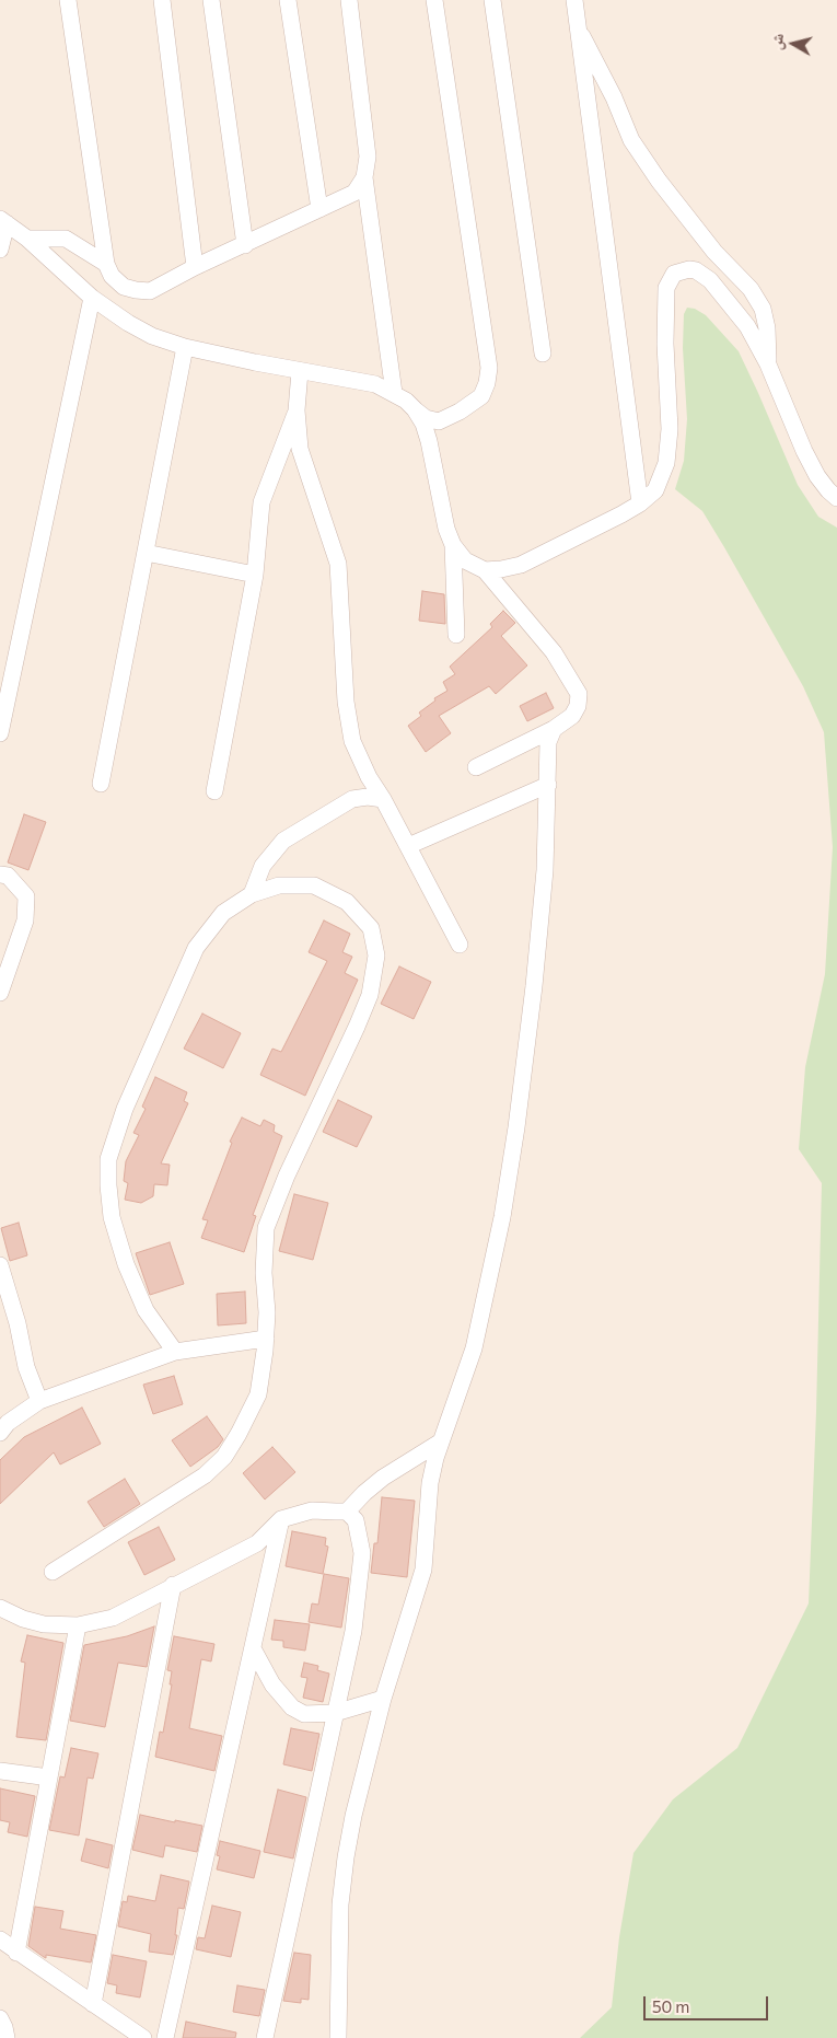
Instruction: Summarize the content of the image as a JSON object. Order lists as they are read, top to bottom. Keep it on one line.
{"scale_bar":"50 m","north":"left"}
